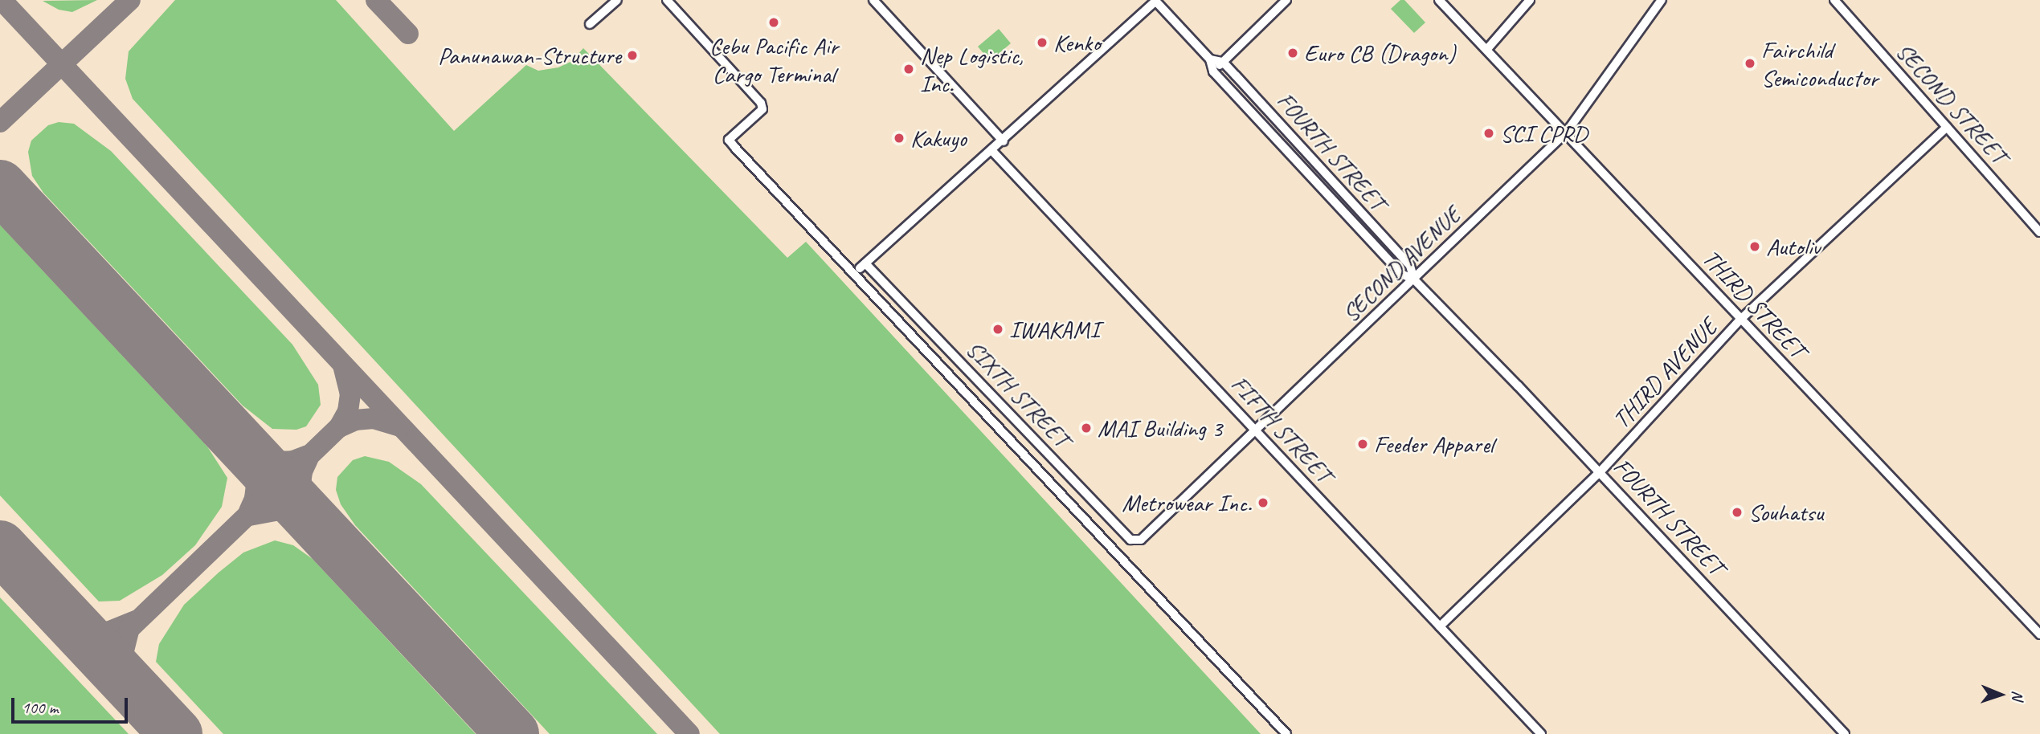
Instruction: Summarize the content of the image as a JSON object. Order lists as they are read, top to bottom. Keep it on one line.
{"streets":{"street":["SECOND STREET","FOURTH STREET","SECOND AVENUE","THIRD STREET","THIRD AVENUE","SIXTH STREET","FIFTH STREET"]},"crossings":[["SECOND STREET","THIRD AVENUE"],["FOURTH STREET","SECOND AVENUE"],["FOURTH STREET","THIRD AVENUE"],["SECOND AVENUE","THIRD STREET"],["SECOND AVENUE","SIXTH STREET"],["SECOND AVENUE","FIFTH STREET"],["THIRD STREET","THIRD AVENUE"],["THIRD AVENUE","FIFTH STREET"],["SIXTH STREET","FIFTH STREET"]],"places":["Cebu Pacific Air Cargo Terminal","Kenko","Euro CB (Dragon)","Panunawan-Structure","Fairchild Semiconductor","Nep Logistic, Inc.","SCI CPRD","Kakuyo","Autoliv","IWAKAMI","MAI Building 3","Feeder Apparel","Metrowear Inc.","Souhatsu"],"scale_bar":"100 m","north":"right"}
